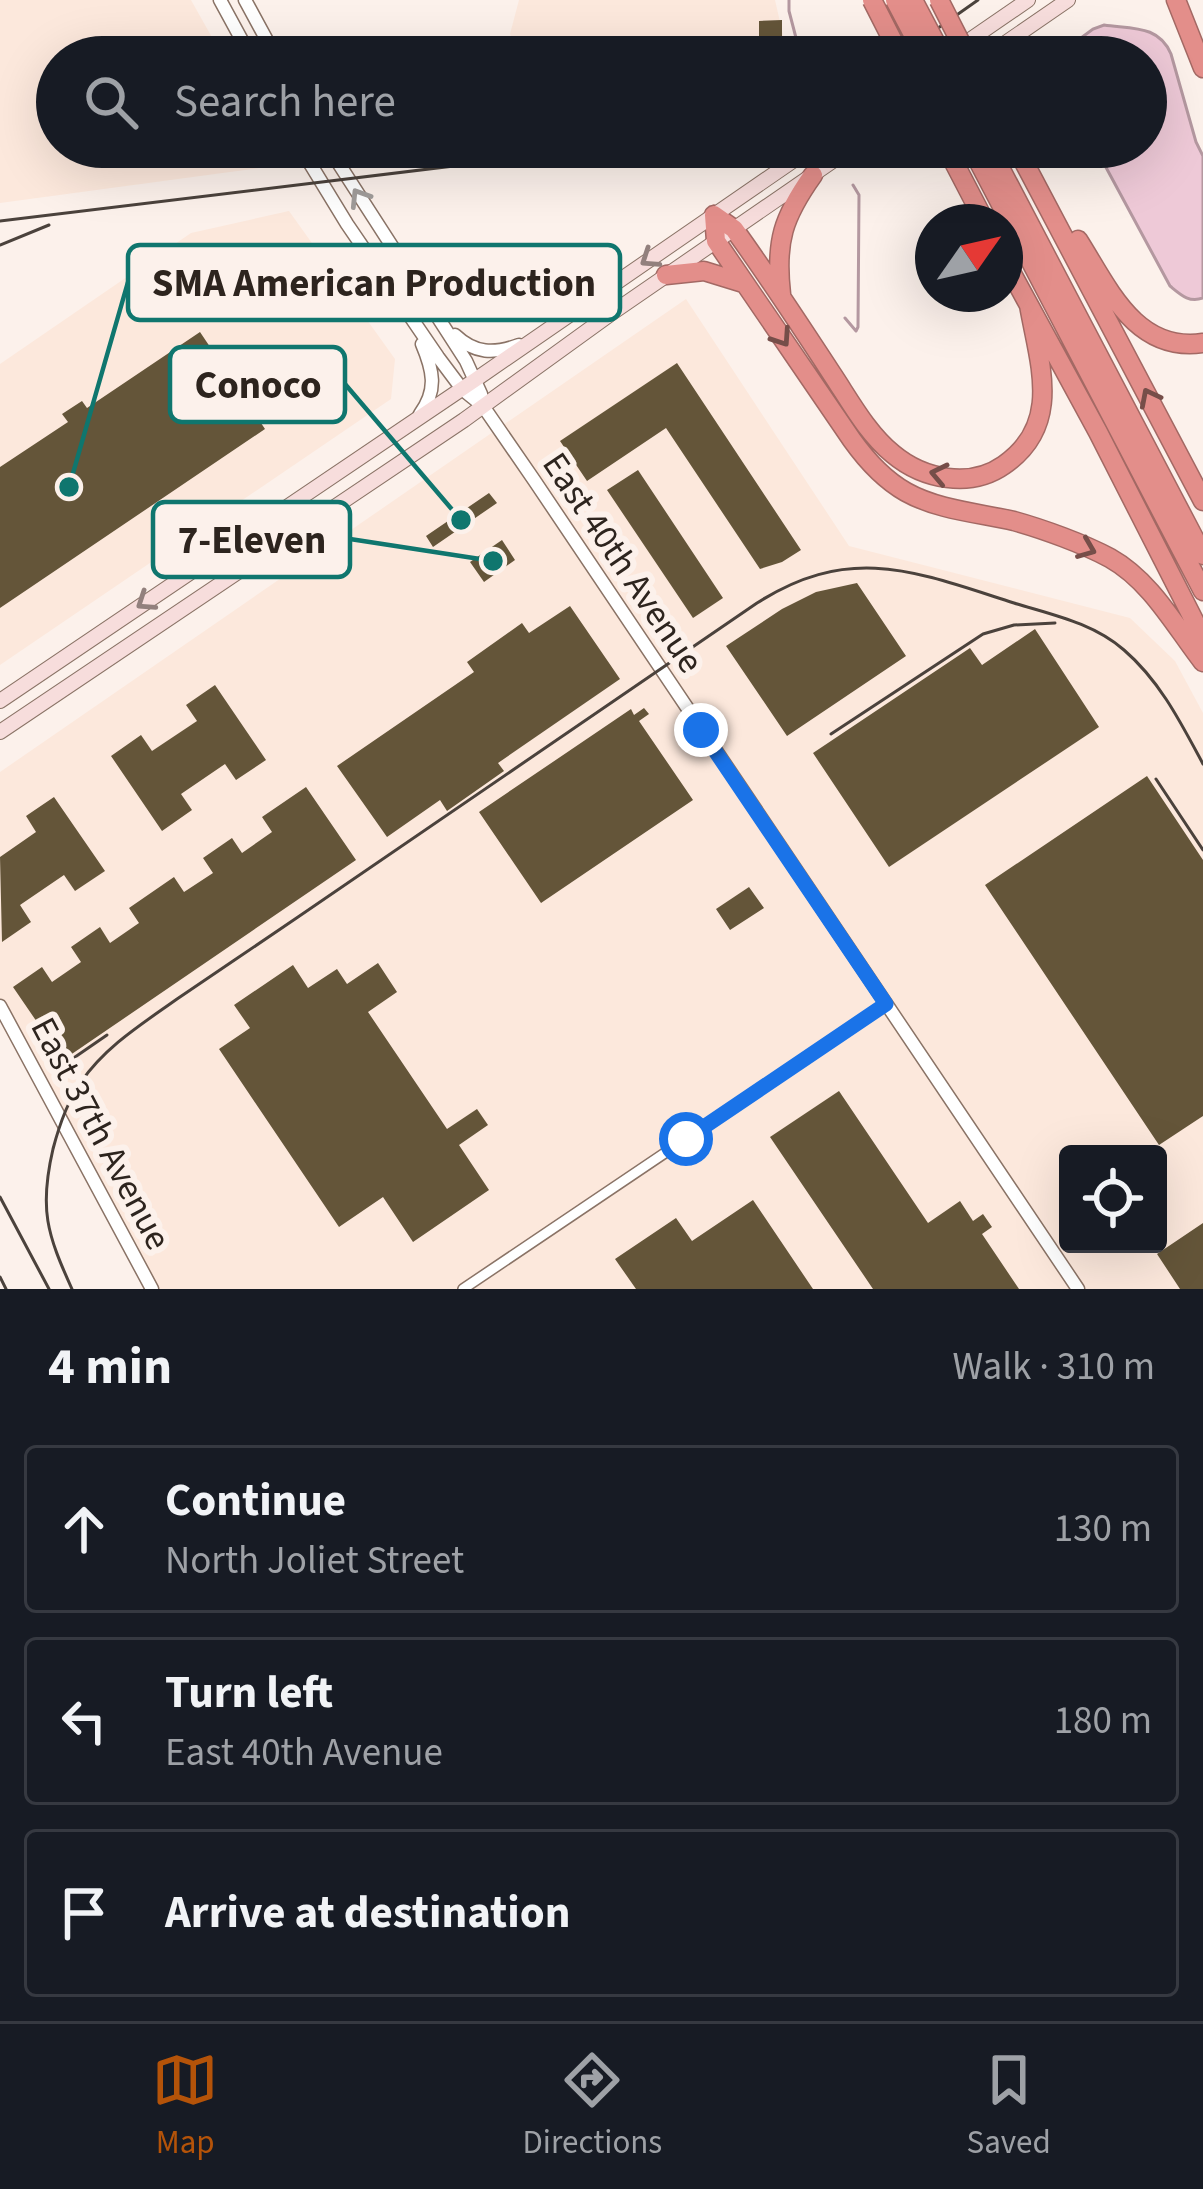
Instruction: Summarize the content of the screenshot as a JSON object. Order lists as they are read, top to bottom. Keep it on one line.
{"streets":{"street":["East 40th Avenue","East 37th Avenue"]},"places":["SMA American Production","Conoco","7-Eleven"],"north":"top right","page":{"search":"Search here","heading":["4 min","Walk · 310 m"],"list":[["Continue","North Joliet Street","130 m"],["Turn left","East 40th Avenue","180 m"],"Arrive at destination"],"nav":["Map","Directions","Saved"]}}
